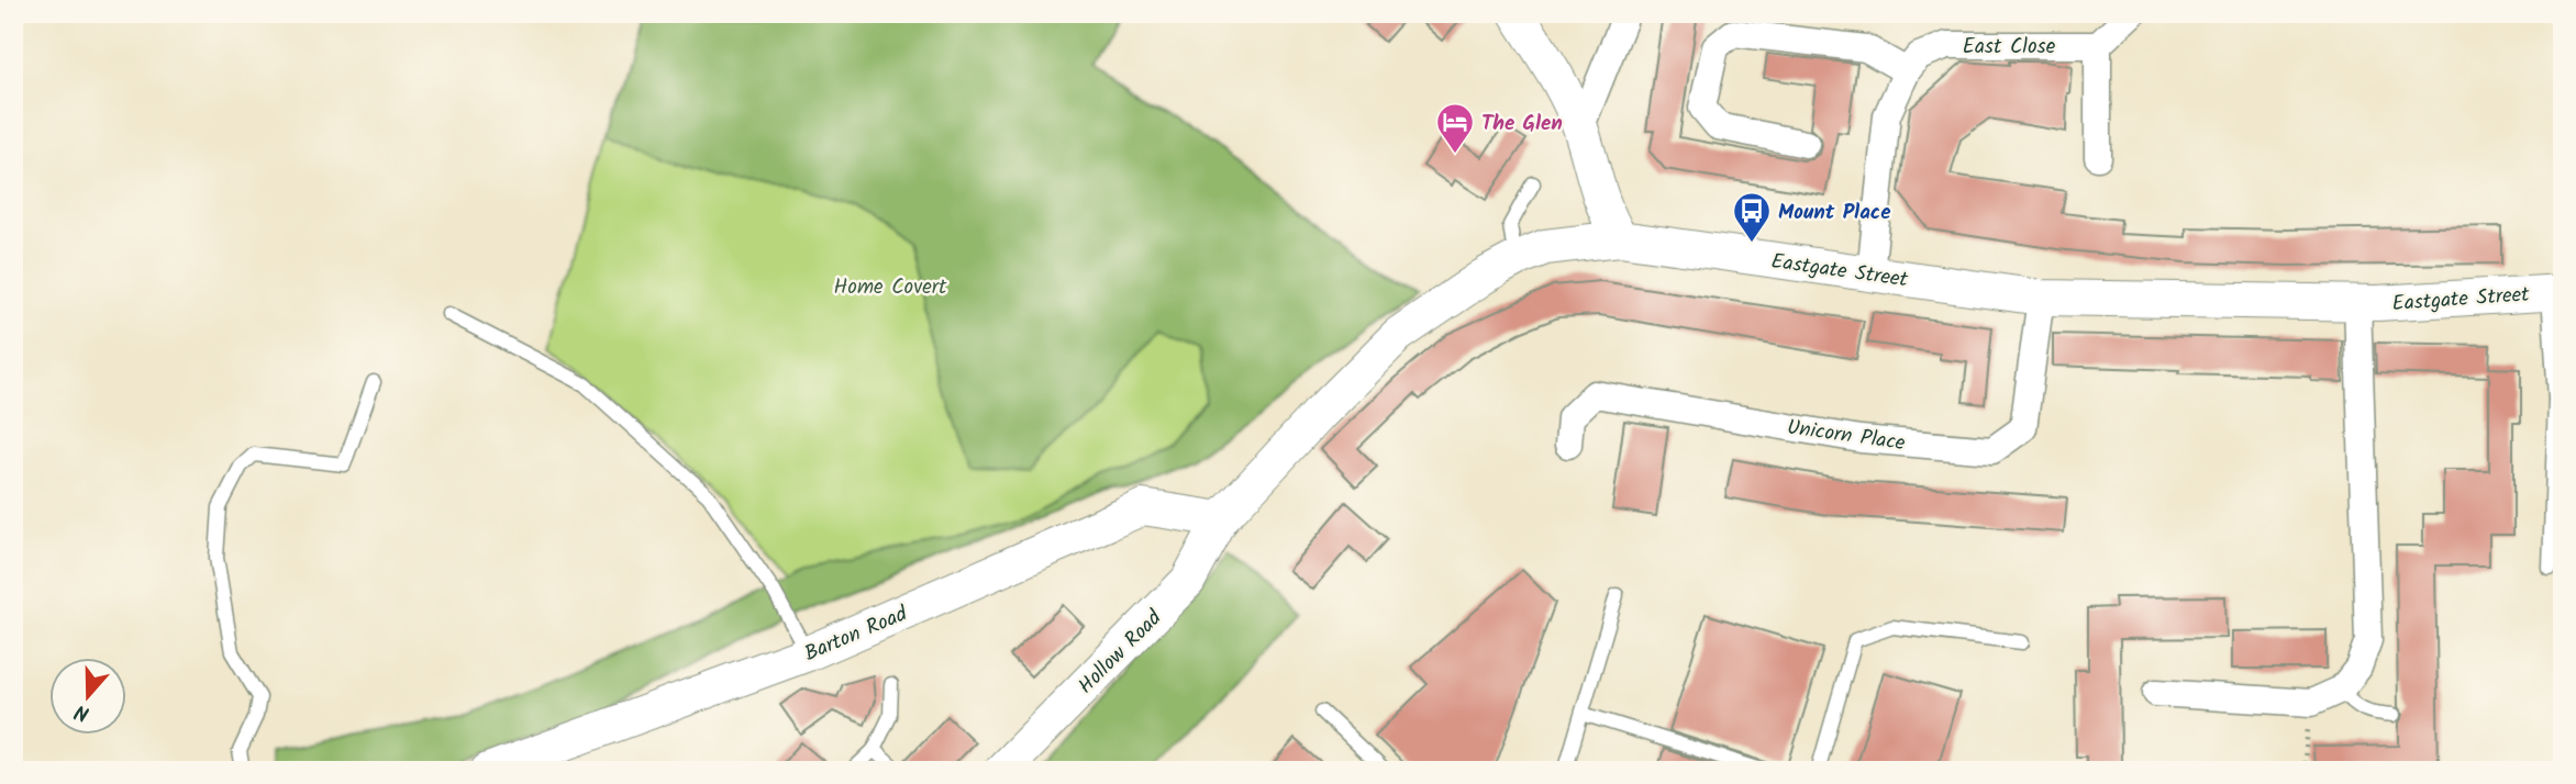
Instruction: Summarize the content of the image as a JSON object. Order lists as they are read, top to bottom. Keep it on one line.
{"streets":{"street":["East Close","Eastgate Street","Unicorn Place","Barton Road","Hollow Road"]},"crossings":[["East Close","Eastgate Street"],["Eastgate Street","Unicorn Place"],["Eastgate Street","Barton Road"],["Eastgate Street","Hollow Road"],["Barton Road","Hollow Road"]],"parks":["Home Covert"],"places":{"hotel":["The Glen"],"bus stop":["Mount Place"]},"north":"bottom"}
